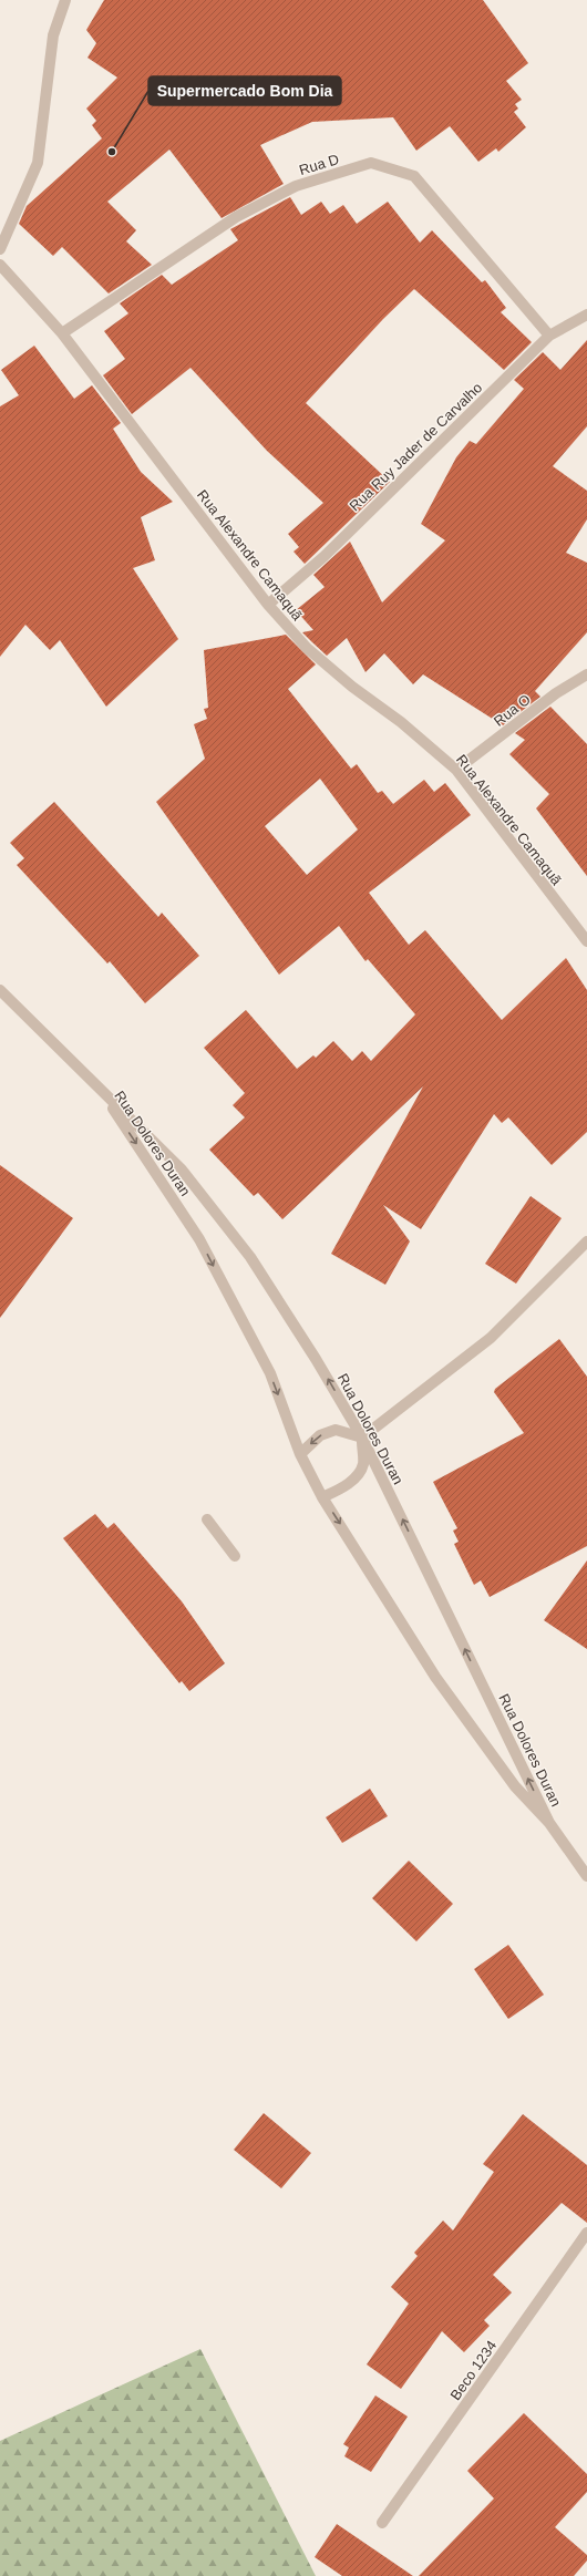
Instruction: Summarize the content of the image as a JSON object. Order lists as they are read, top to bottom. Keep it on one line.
{"streets":{"street":["Rua D","Rua Ruy Jader de Carvalho","Rua Alexandre Camaquã","Rua O","Rua Dolores Duran","Beco 1234"]},"crossings":[["Rua D","Rua Ruy Jader de Carvalho"],["Rua D","Rua Alexandre Camaquã"],["Rua Ruy Jader de Carvalho","Rua Alexandre Camaquã"],["Rua Alexandre Camaquã","Rua O"]],"places":["Supermercado Bom Dia"]}
